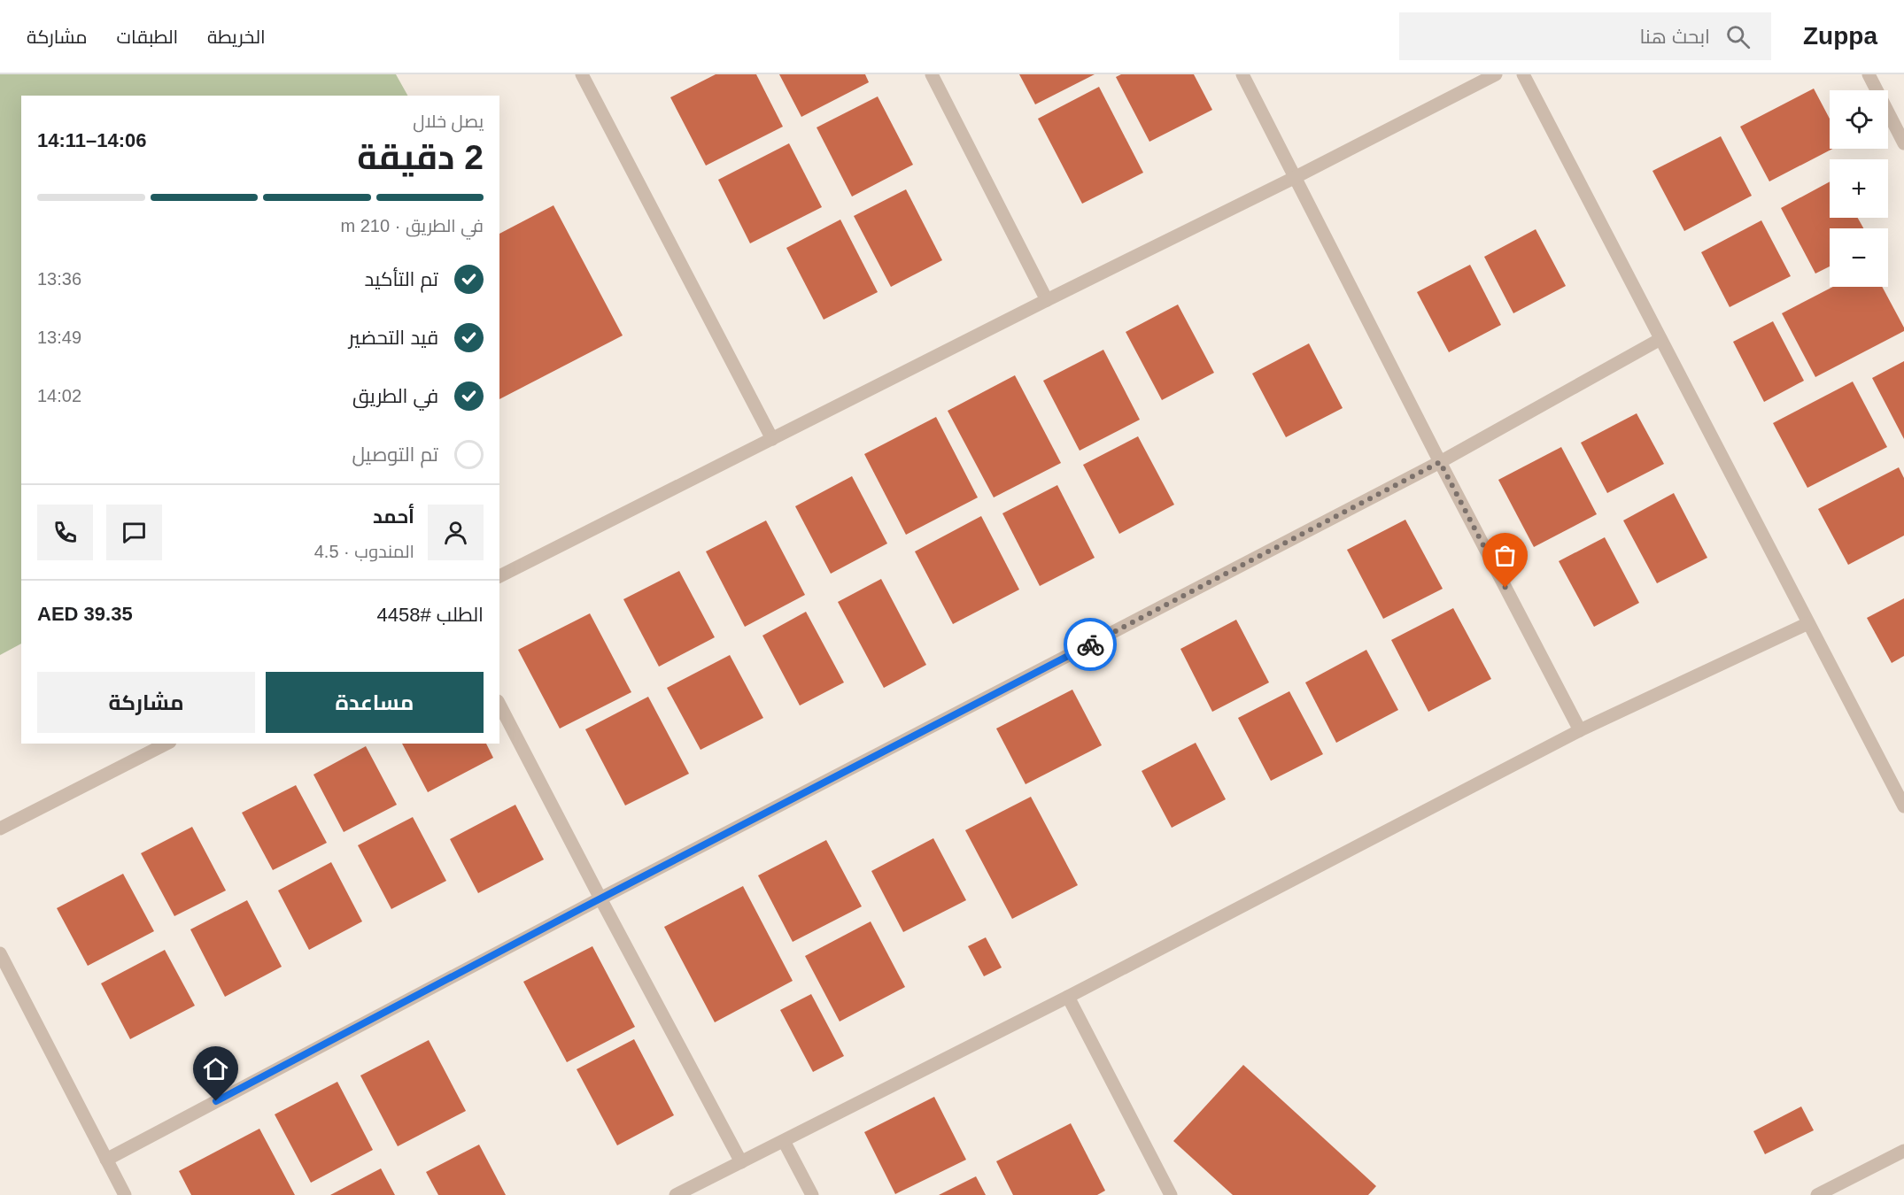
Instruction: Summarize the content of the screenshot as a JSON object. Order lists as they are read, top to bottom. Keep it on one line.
{"page":{"header":"Zuppa","search":"ابحث هنا","nav":["الخريطة","الطبقات","مشاركة"],"map_buttons":["+","−"],"heading":["2 دقيقة","يصل خلال","14:06–14:11"],"panel":["أحمد","المندوب · 4.5","الطلب #4458","AED 39.35"],"bar":"في الطريق · 210 m","list":[["تم التأكيد","13:36"],["قيد التحضير","13:49"],["في الطريق","14:02"],"تم التوصيل"],"buttons":["مساعدة","مشاركة"]}}
